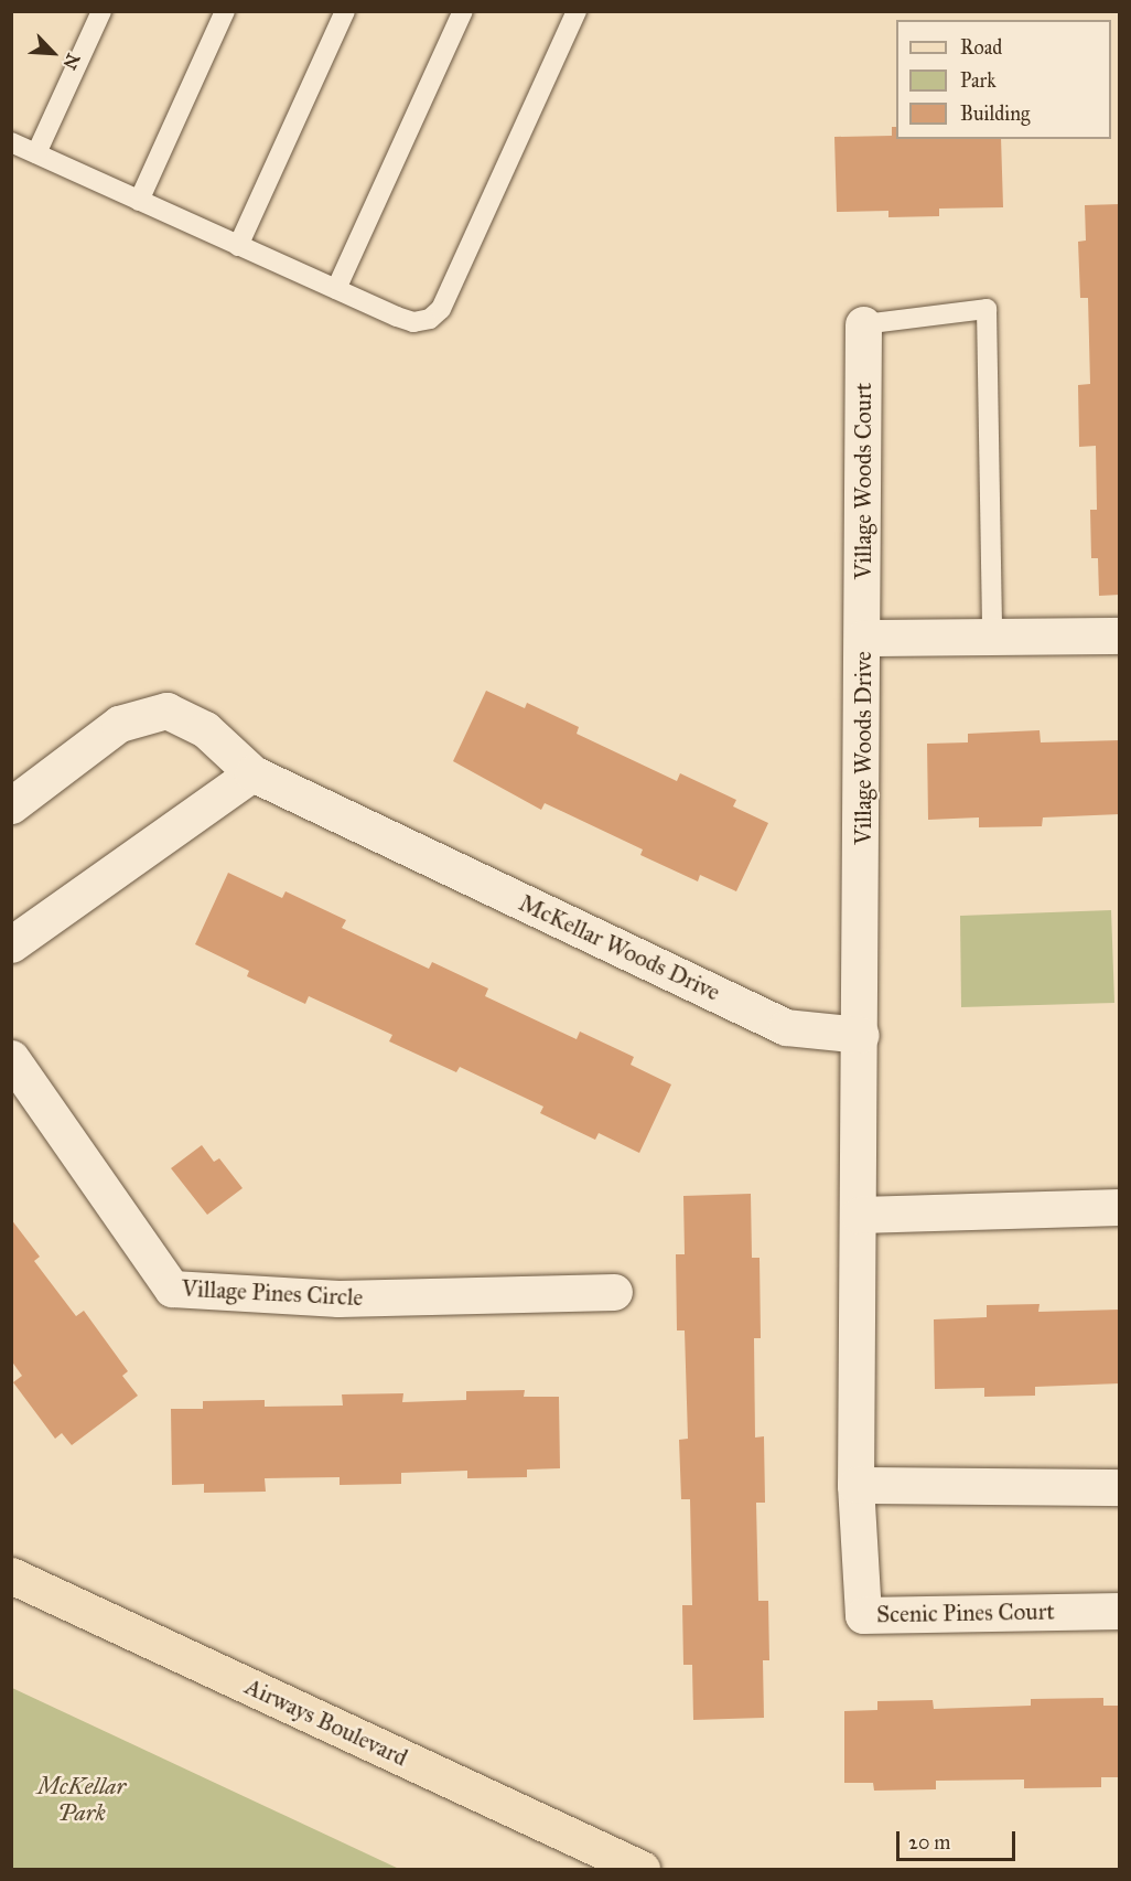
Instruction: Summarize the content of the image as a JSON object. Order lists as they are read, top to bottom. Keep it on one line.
{"streets":{"main road":["Airways Boulevard"],"street":["Village Woods Court","Village Woods Drive","McKellar Woods Drive","Village Pines Circle","Scenic Pines Court"]},"crossings":[["Village Woods Court","Village Woods Drive"],["Village Woods Drive","McKellar Woods Drive"]],"parks":["McKellar Park"],"legend":["Road","Park","Building"],"scale_bar":"20 m","north":"bottom right"}
